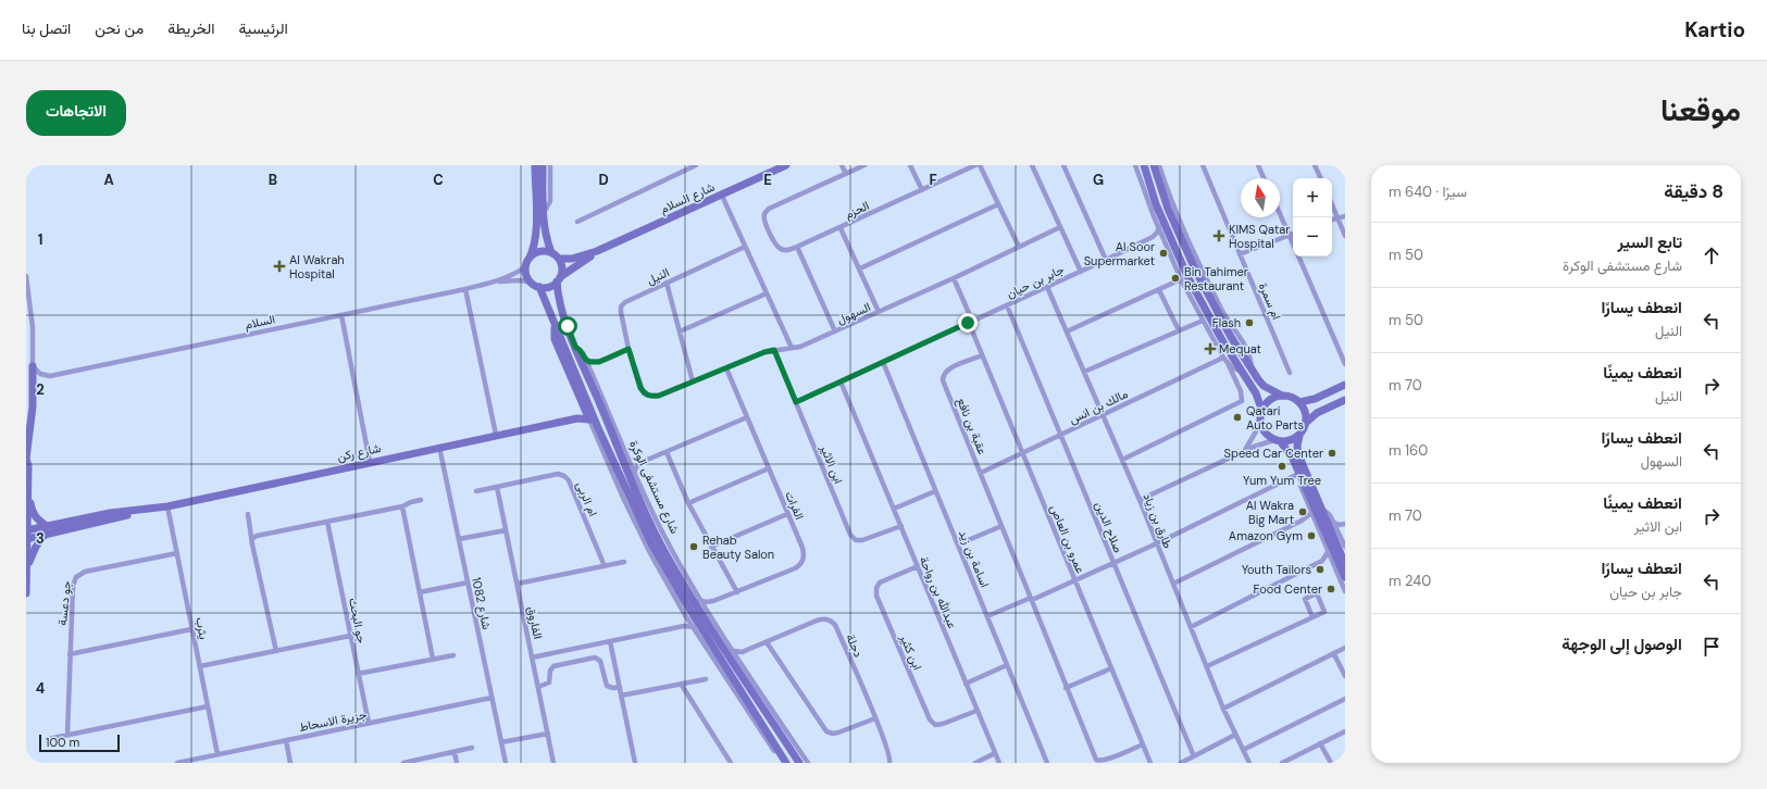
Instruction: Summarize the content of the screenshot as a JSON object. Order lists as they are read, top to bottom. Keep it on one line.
{"streets":{"street":["شارع السلام","الحزم","النيل","جابر بن حيان","ام سمرة","السهول","السلام","مالك بن انس","عقبة بن نافع","شارع ركن","ابن الاثير","شارع مستشفى الوكرة","ام الربى","الفرات","طارق بن زياد","صلاح الدين","عمرو بن العاص","اسامة بن زيد","عبدالله بن رواحة","جو دعسة","شارع 1082","جو البحث","الفاروق","يثرب","دجلة","ابن كثير","جزيرة الاسحاط"]},"crossings":[["شارع السلام","السلام"],["شارع السلام","شارع مستشفى الوكرة"],["النيل","السهول"],["جابر بن حيان","ابن الاثير"],["جابر بن حيان","طارق بن زياد"],["جابر بن حيان","صلاح الدين"],["جابر بن حيان","عمرو بن العاص"],["جابر بن حيان","اسامة بن زيد"],["جابر بن حيان","عبدالله بن رواحة"],["السهول","ابن الاثير"],["السهول","الفرات"],["السلام","شارع مستشفى الوكرة"],["مالك بن انس","عقبة بن نافع"],["مالك بن انس","طارق بن زياد"],["مالك بن انس","صلاح الدين"],["مالك بن انس","عمرو بن العاص"],["عقبة بن نافع","عمرو بن العاص"],["شارع ركن","شارع 1082"],["شارع ركن","يثرب"],["ابن الاثير","عبدالله بن رواحة"],["شارع مستشفى الوكرة","الفرات"],["شارع مستشفى الوكرة","دجلة"],["ام الربى","الفاروق"],["عبدالله بن رواحة","ابن كثير"],["جو دعسة","يثرب"],["شارع 1082","جزيرة الاسحاط"],["جو البحث","جزيرة الاسحاط"],["يثرب","جزيرة الاسحاط"]],"places":{"health":["KIMS Qatar Hospital","Al Wakrah Hospital","Mequat"],"other":["Al Soor Supermarket","Bin Tahimer Restaurant","Flash","Qatari Auto Parts","Speed Car Center","Yum Yum Tree","Al Wakra Big Mart","Amazon Gym","Rehab Beauty Salon","Youth Tailors","Food Center"]},"scale_bar":"100 m","north":"top","page":{"header":"Kartio","nav":["الرئيسية","الخريطة","من نحن","اتصل بنا"],"title":"موقعنا","buttons":"الاتجاهات","heading":["8 دقيقة","سيرًا · 640 m"],"map_buttons":["+","−"],"list":[["تابع السير","شارع مستشفى الوكرة","50 m"],["انعطف يسارًا","النيل","50 m"],["انعطف يمينًا","النيل","70 m"],["انعطف يسارًا","السهول","160 m"],["انعطف يمينًا","ابن الاثير","70 m"],["انعطف يسارًا","جابر بن حيان","240 m"],"الوصول إلى الوجهة"],"scale":"100 m"},"grid":{"columns":["A","B","C","D","E","F","G"],"rows":["1","2","3","4"]}}
